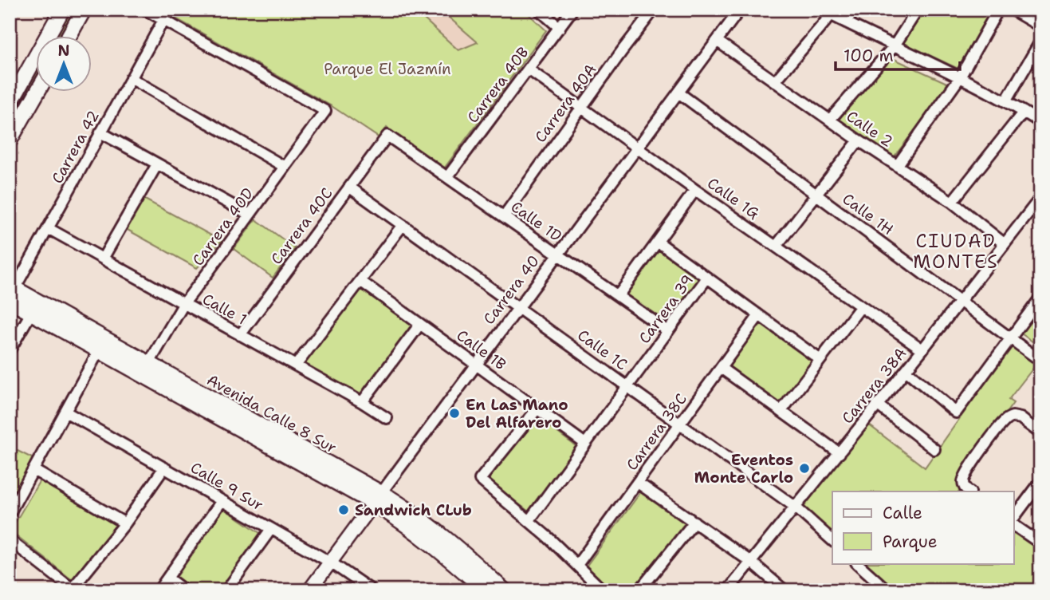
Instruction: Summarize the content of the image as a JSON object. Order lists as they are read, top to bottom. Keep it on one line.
{"streets":{"main road":["Avenida Calle 8 Sur"],"street":["Carrera 40B","Carrera 40A","Calle 2","Carrera 42","Calle 1G","Calle 1H","Calle 1D","Carrera 40C","Carrera 40D","Carrera 40","Calle 1","Carrera 39","Calle 1B","Calle 1C","Carrera 38A","Carrera 38C","Calle 9 Sur"]},"crossings":[["Carrera 40B","Calle 1G"],["Carrera 40B","Calle 1D"],["Carrera 40A","Calle 1G"],["Carrera 40A","Calle 1D"],["Calle 2","Carrera 40"],["Calle 2","Carrera 38A"],["Carrera 42","Carrera 40D"],["Carrera 42","Calle 1"],["Carrera 42","Avenida Calle 8 Sur"],["Calle 1G","Carrera 40"],["Calle 1G","Carrera 38A"],["Calle 1H","Carrera 40"],["Calle 1H","Carrera 38A"],["Calle 1D","Carrera 40C"],["Calle 1D","Carrera 40"],["Calle 1D","Carrera 39"],["Carrera 40C","Calle 1"],["Carrera 40C","Calle 1C"],["Carrera 40D","Calle 1"],["Carrera 40D","Avenida Calle 8 Sur"],["Carrera 40","Calle 1B"],["Carrera 40","Calle 1C"],["Carrera 40","Avenida Calle 8 Sur"],["Carrera 40","Calle 9 Sur"],["Carrera 39","Calle 1B"],["Carrera 39","Calle 1C"],["Calle 1C","Carrera 38A"],["Calle 1C","Carrera 38C"]],"districts":["CIUDAD MONTES"],"parks":["Parque El Jazmín"],"places":["En Las Mano Del Alfarero","Eventos Monte Carlo","Sandwich CLub"],"legend":["Calle","Parque"],"scale_bar":"100 m","north":"top"}
